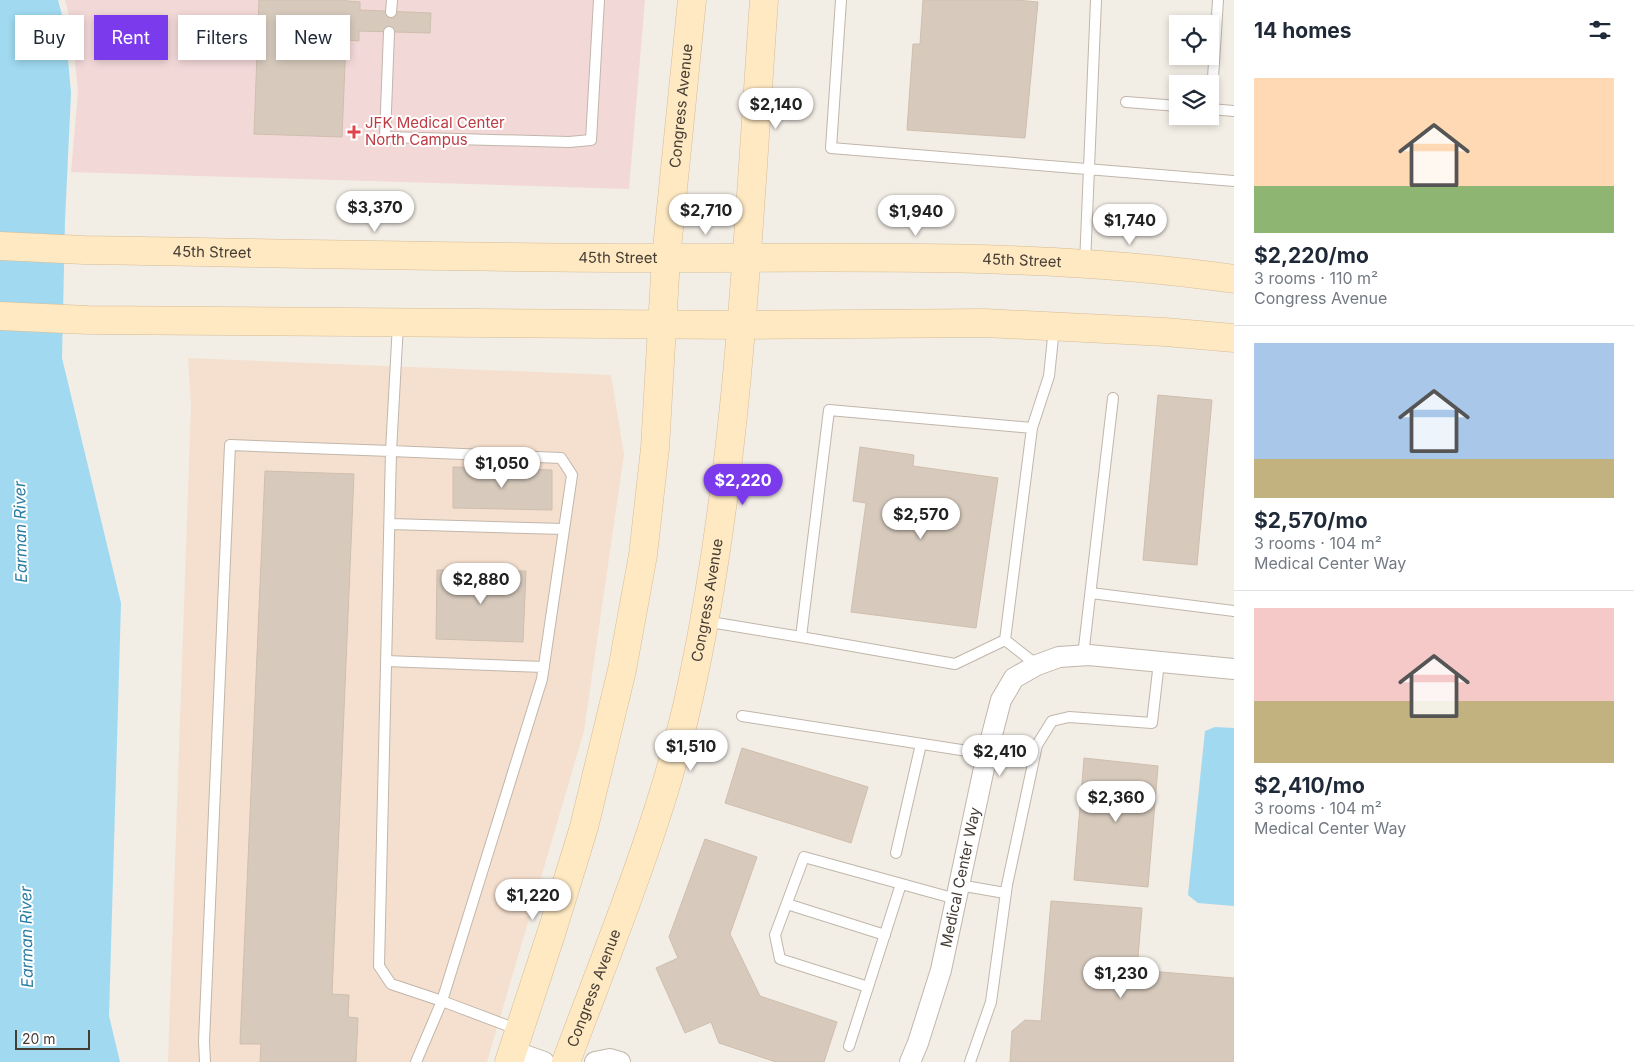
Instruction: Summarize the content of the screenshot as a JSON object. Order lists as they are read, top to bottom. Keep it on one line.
{"streets":{"main road":["Congress Avenue","45th Street"],"street":["Medical Center Way"]},"crossings":[["Congress Avenue","45th Street"]],"water":["Earman River"],"places":{"health":["JFK Medical Center North Campus"]},"scale_bar":"20 m","page":{"heading":"14 homes","chip":["Buy","Rent","Filters","New"],"list":[{"name":"$2,220/mo","note":"3 rooms · 110 m² · Congress Avenue"},{"name":"$2,570/mo","note":"3 rooms · 104 m² · Medical Center Way"},{"name":"$2,410/mo","note":"3 rooms · 104 m² · Medical Center Way"}],"price":["$2,140","$3,370","$2,710","$1,940","$1,740","$1,050","$2,220","$2,570","$2,880","$1,510","$2,410","$2,360","$1,220","$1,230"],"scale":"20 m"}}
